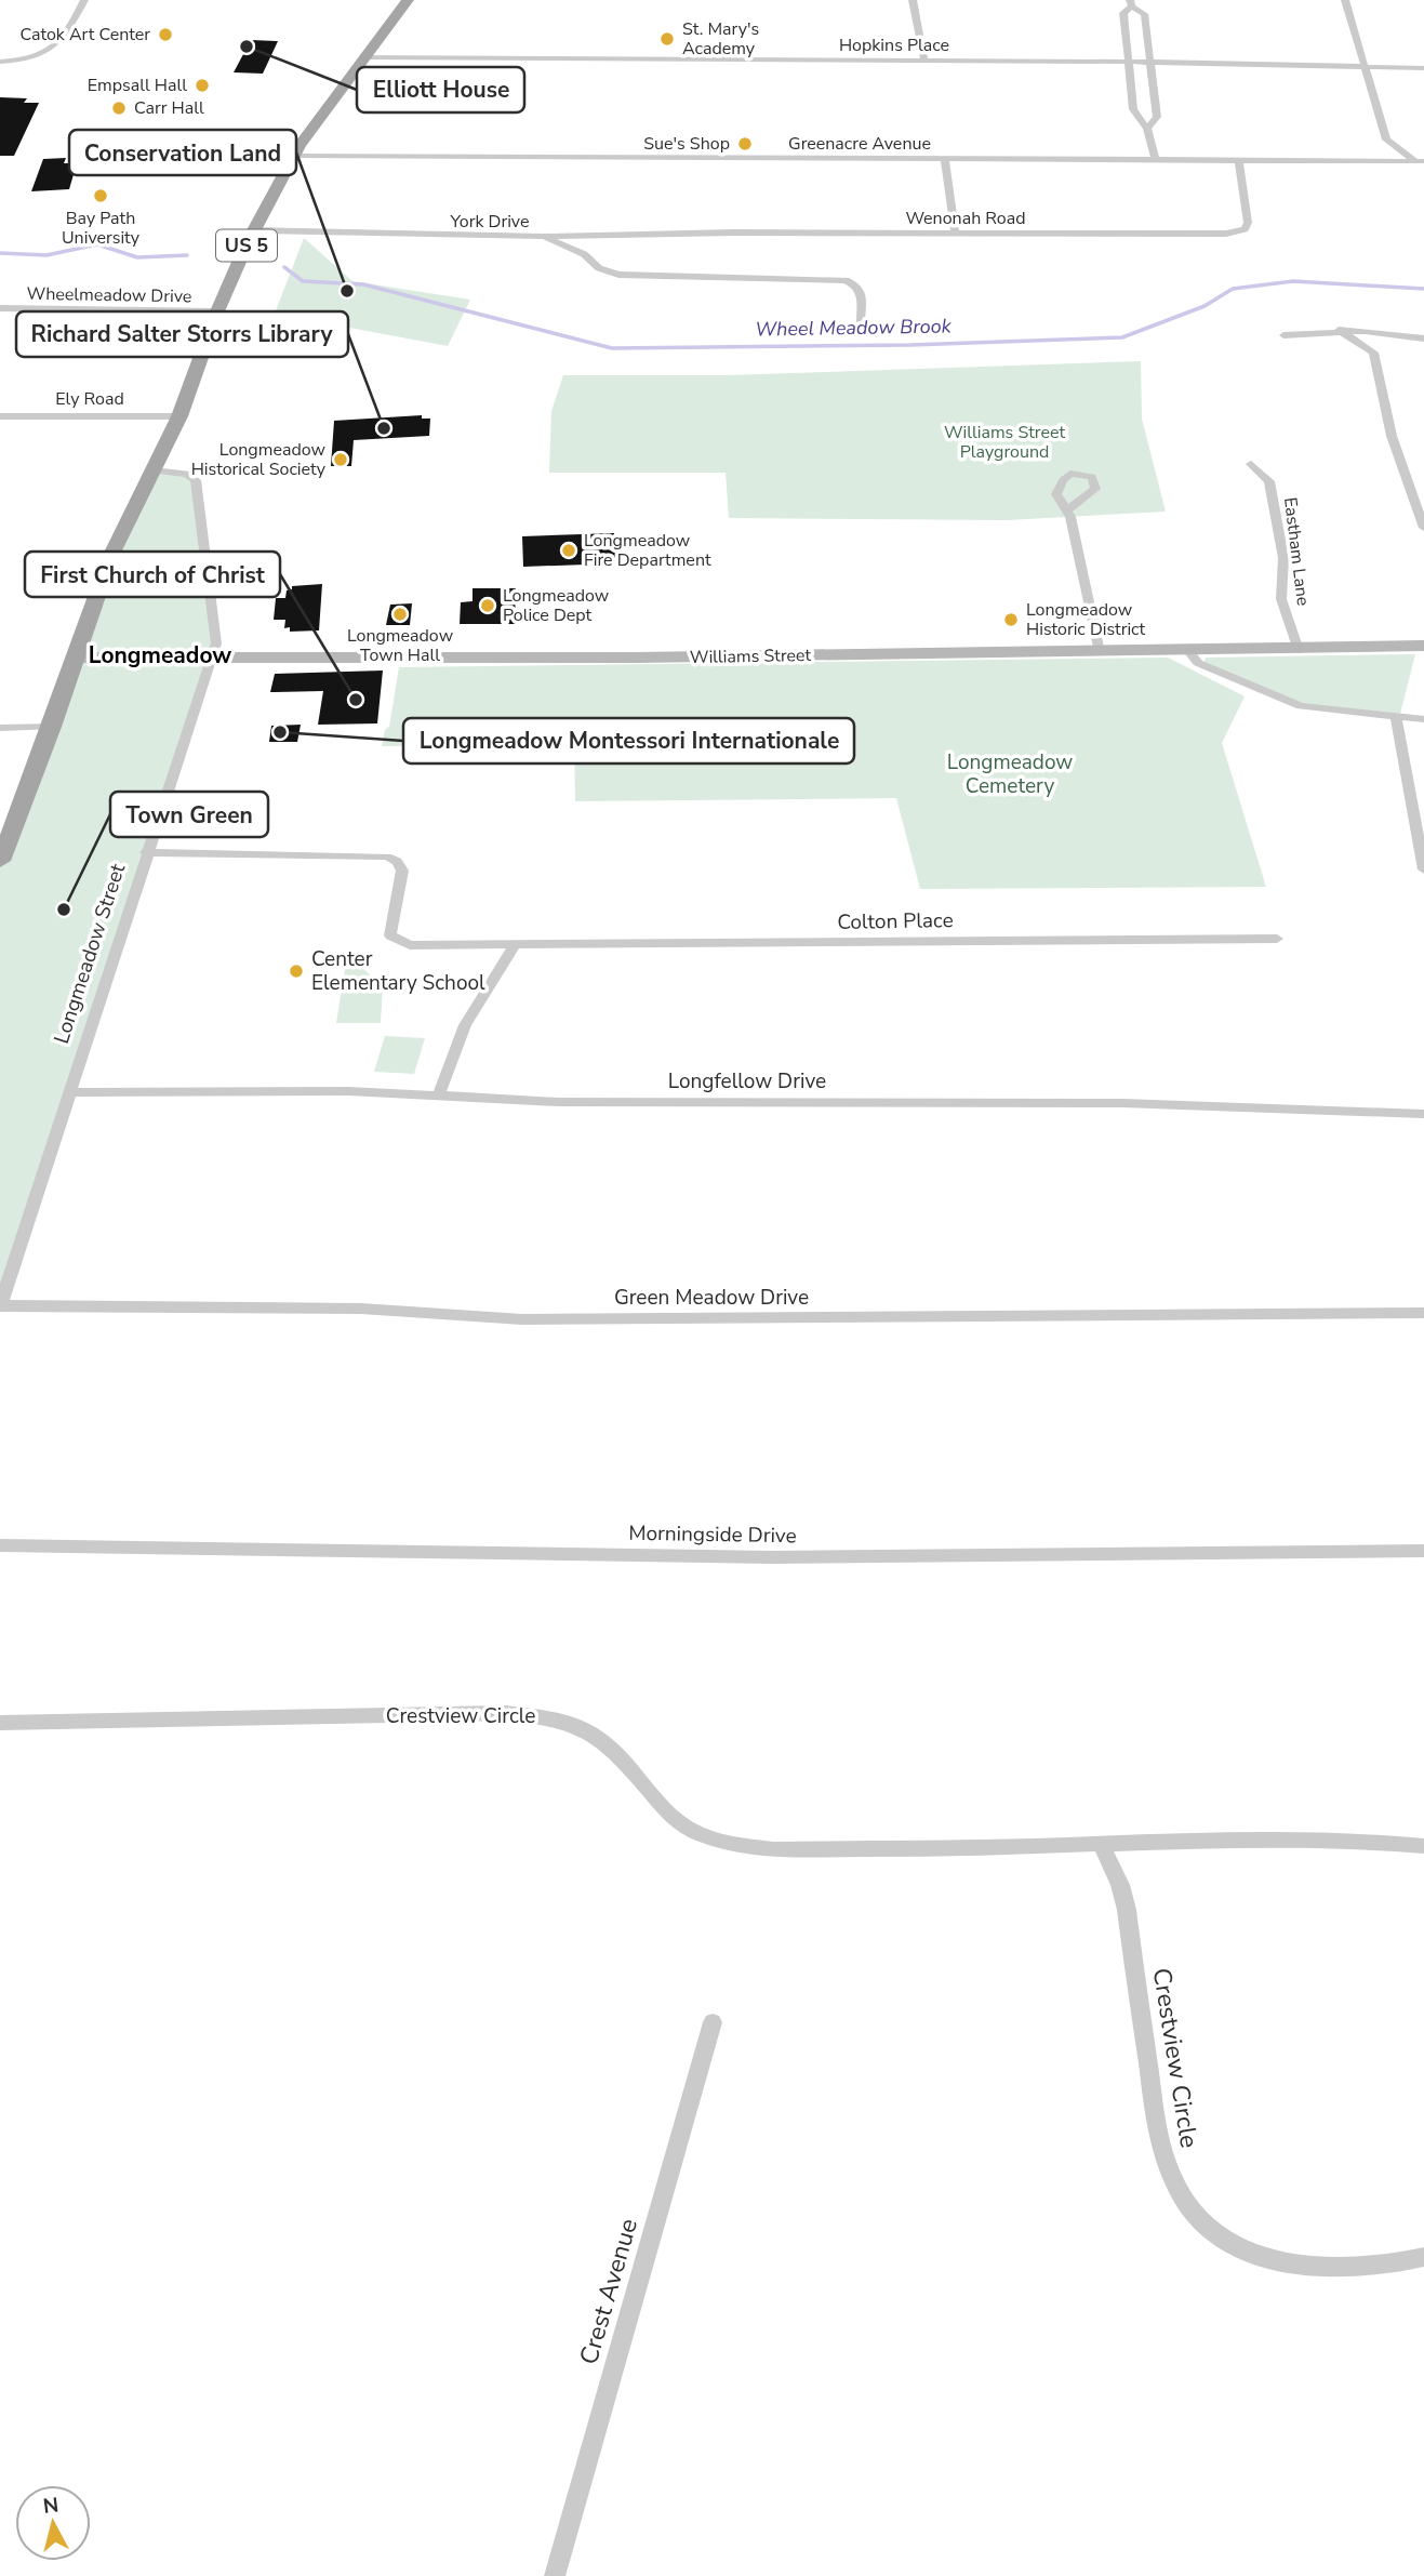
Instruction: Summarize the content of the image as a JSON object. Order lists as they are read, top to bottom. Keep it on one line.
{"streets":{"main road":["US 5","Williams Street"],"street":["Hopkins Place","Greenacre Avenue","Wenonah Road","York Drive","Wheelmeadow Drive","Ely Road","Eastham Lane","Colton Place","Longmeadow Street","Longfellow Drive","Green Meadow Drive","Morningside Drive","Crestview Circle","Crest Avenue"]},"crossings":[["Hopkins Place","US 5"],["Greenacre Avenue","Wenonah Road"],["Greenacre Avenue","US 5"],["Wenonah Road","York Drive"],["York Drive","US 5"],["US 5","Wheelmeadow Drive"],["US 5","Ely Road"],["US 5","Williams Street"],["US 5","Longmeadow Street"],["Eastham Lane","Williams Street"],["Williams Street","Longmeadow Street"],["Colton Place","Longmeadow Street"],["Longmeadow Street","Longfellow Drive"],["Longmeadow Street","Green Meadow Drive"]],"districts":["Longmeadow"],"water":["Wheel Meadow Brook"],"parks":["Williams Street Playground","Longmeadow Cemetery"],"places":["Catok Art Center","St. Mary's Academy","Elliott House","Empsall Hall","Carr Hall","Sue's Shop","Bay Path University","Conservation Land","Richard Salter Storrs Library","Longmeadow Historical Society","Longmeadow Fire Department","Longmeadow Police Dept","Longmeadow Town Hall","Longmeadow Historic District","First Church of Christ","Longmeadow Montessori Internationale","Town Green","Center Elementary School"],"north":"top"}
